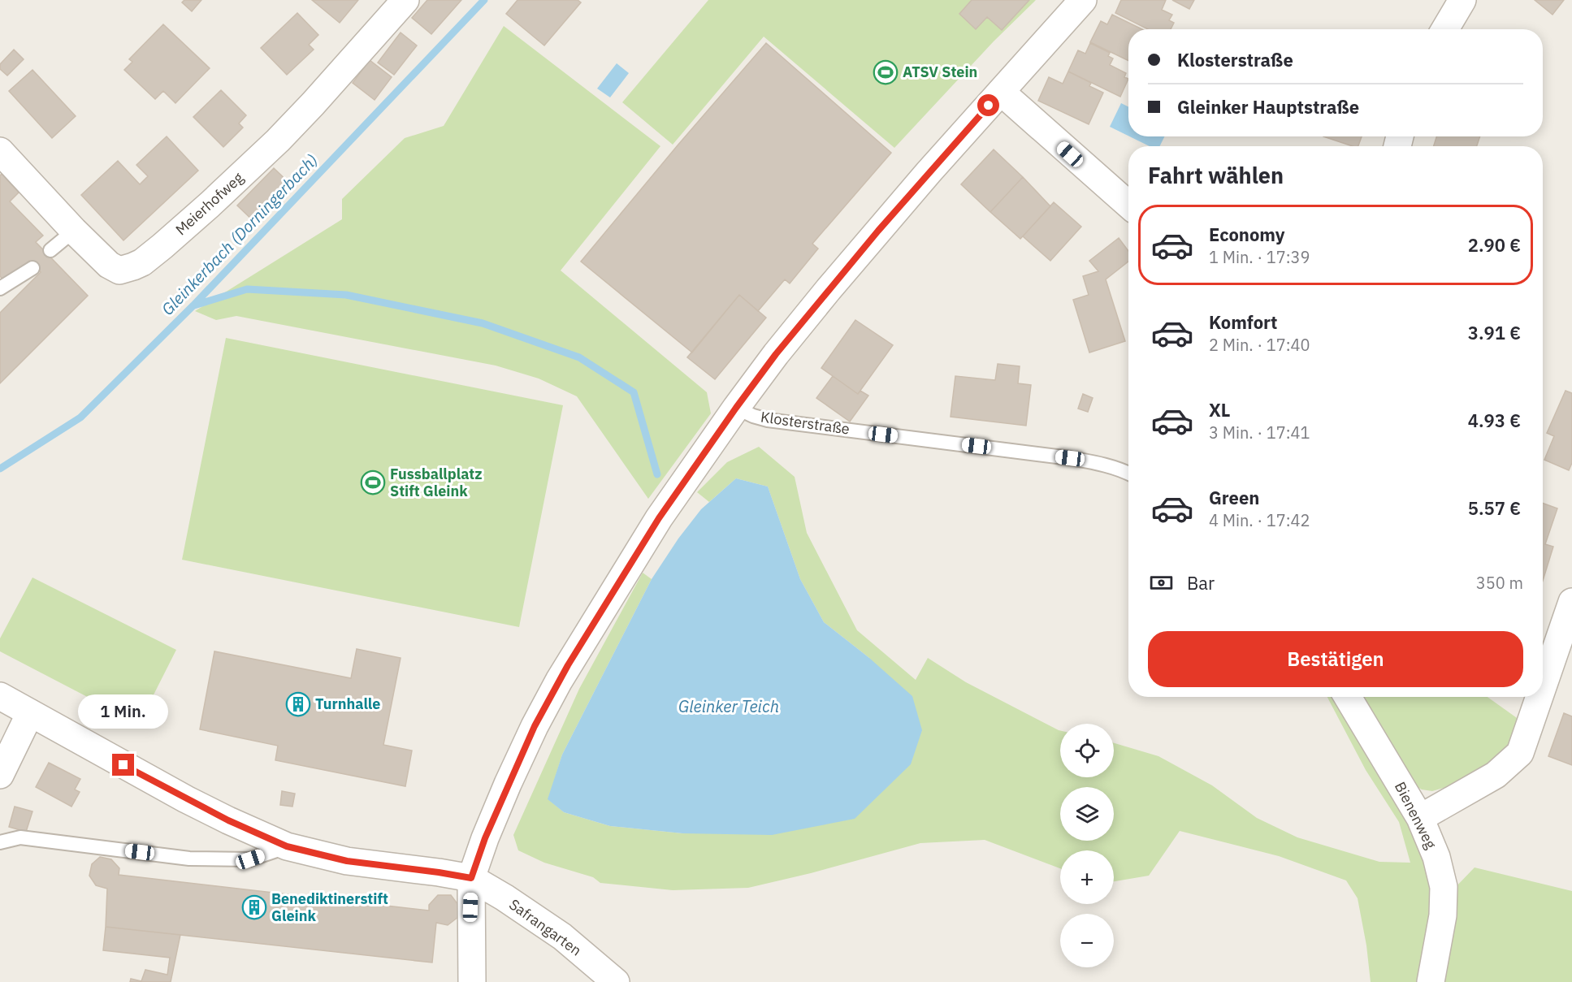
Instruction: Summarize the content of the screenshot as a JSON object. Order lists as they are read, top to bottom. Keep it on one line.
{"streets":{"street":["Meierhofweg","Klosterstraße","Bienenweg","Safrangarten"]},"crossings":[["Klosterstraße","Safrangarten"]],"water":["Gleinkerbach (Dorningerbach)","Gleinker Teich"],"places":{"sports":["ATSV Stein","Fussballplatz Stift Gleink"],"building":["Turnhalle","Benediktinerstift Gleink"]},"page":{"banner":["Klosterstraße","Gleinker Hauptstraße"],"heading":"Fahrt wählen","list":[{"name":"Economy","note":"1 Min. · 17:39","value":"2.90 €"},{"name":"Komfort","note":"2 Min. · 17:40","value":"3.91 €"},{"name":"XL","note":"3 Min. · 17:41","value":"4.93 €"},{"name":"Green","note":"4 Min. · 17:42","value":"5.57 €"}],"pay":["Bar","350 m"],"buttons":"Bestätigen","bubble":"1 Min.","map_buttons":["+","−"]}}
